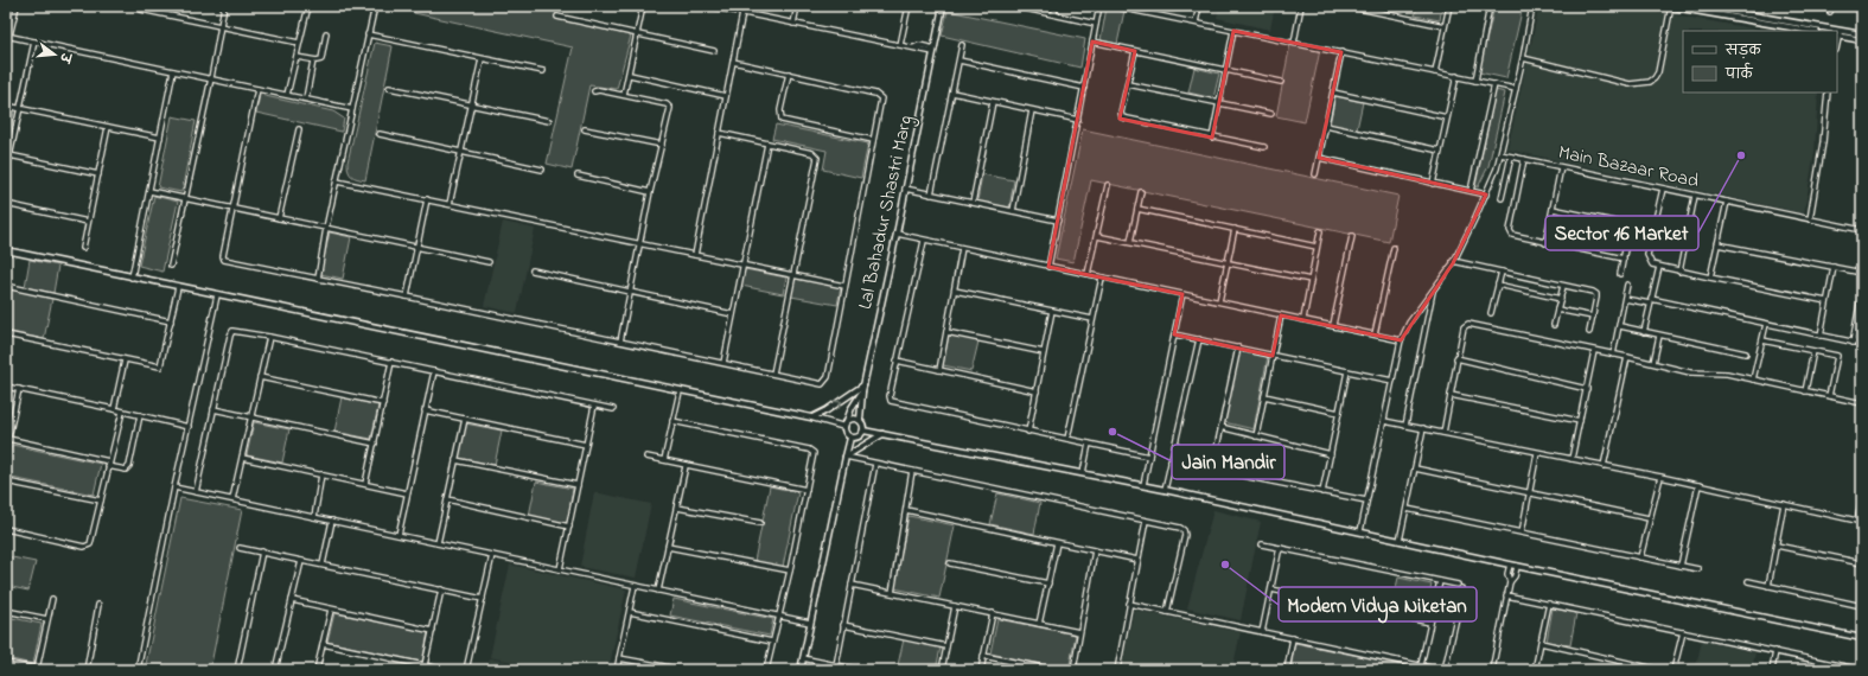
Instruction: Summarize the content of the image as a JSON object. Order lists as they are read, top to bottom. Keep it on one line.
{"streets":{"street":["Main Bazaar Road","Lal Bahadur Shastri Marg"]},"places":["Sector 16 Market","Jain Mandir","Modern Vidya Niketan"],"legend":["सड़क","पार्क"],"north":"right"}
